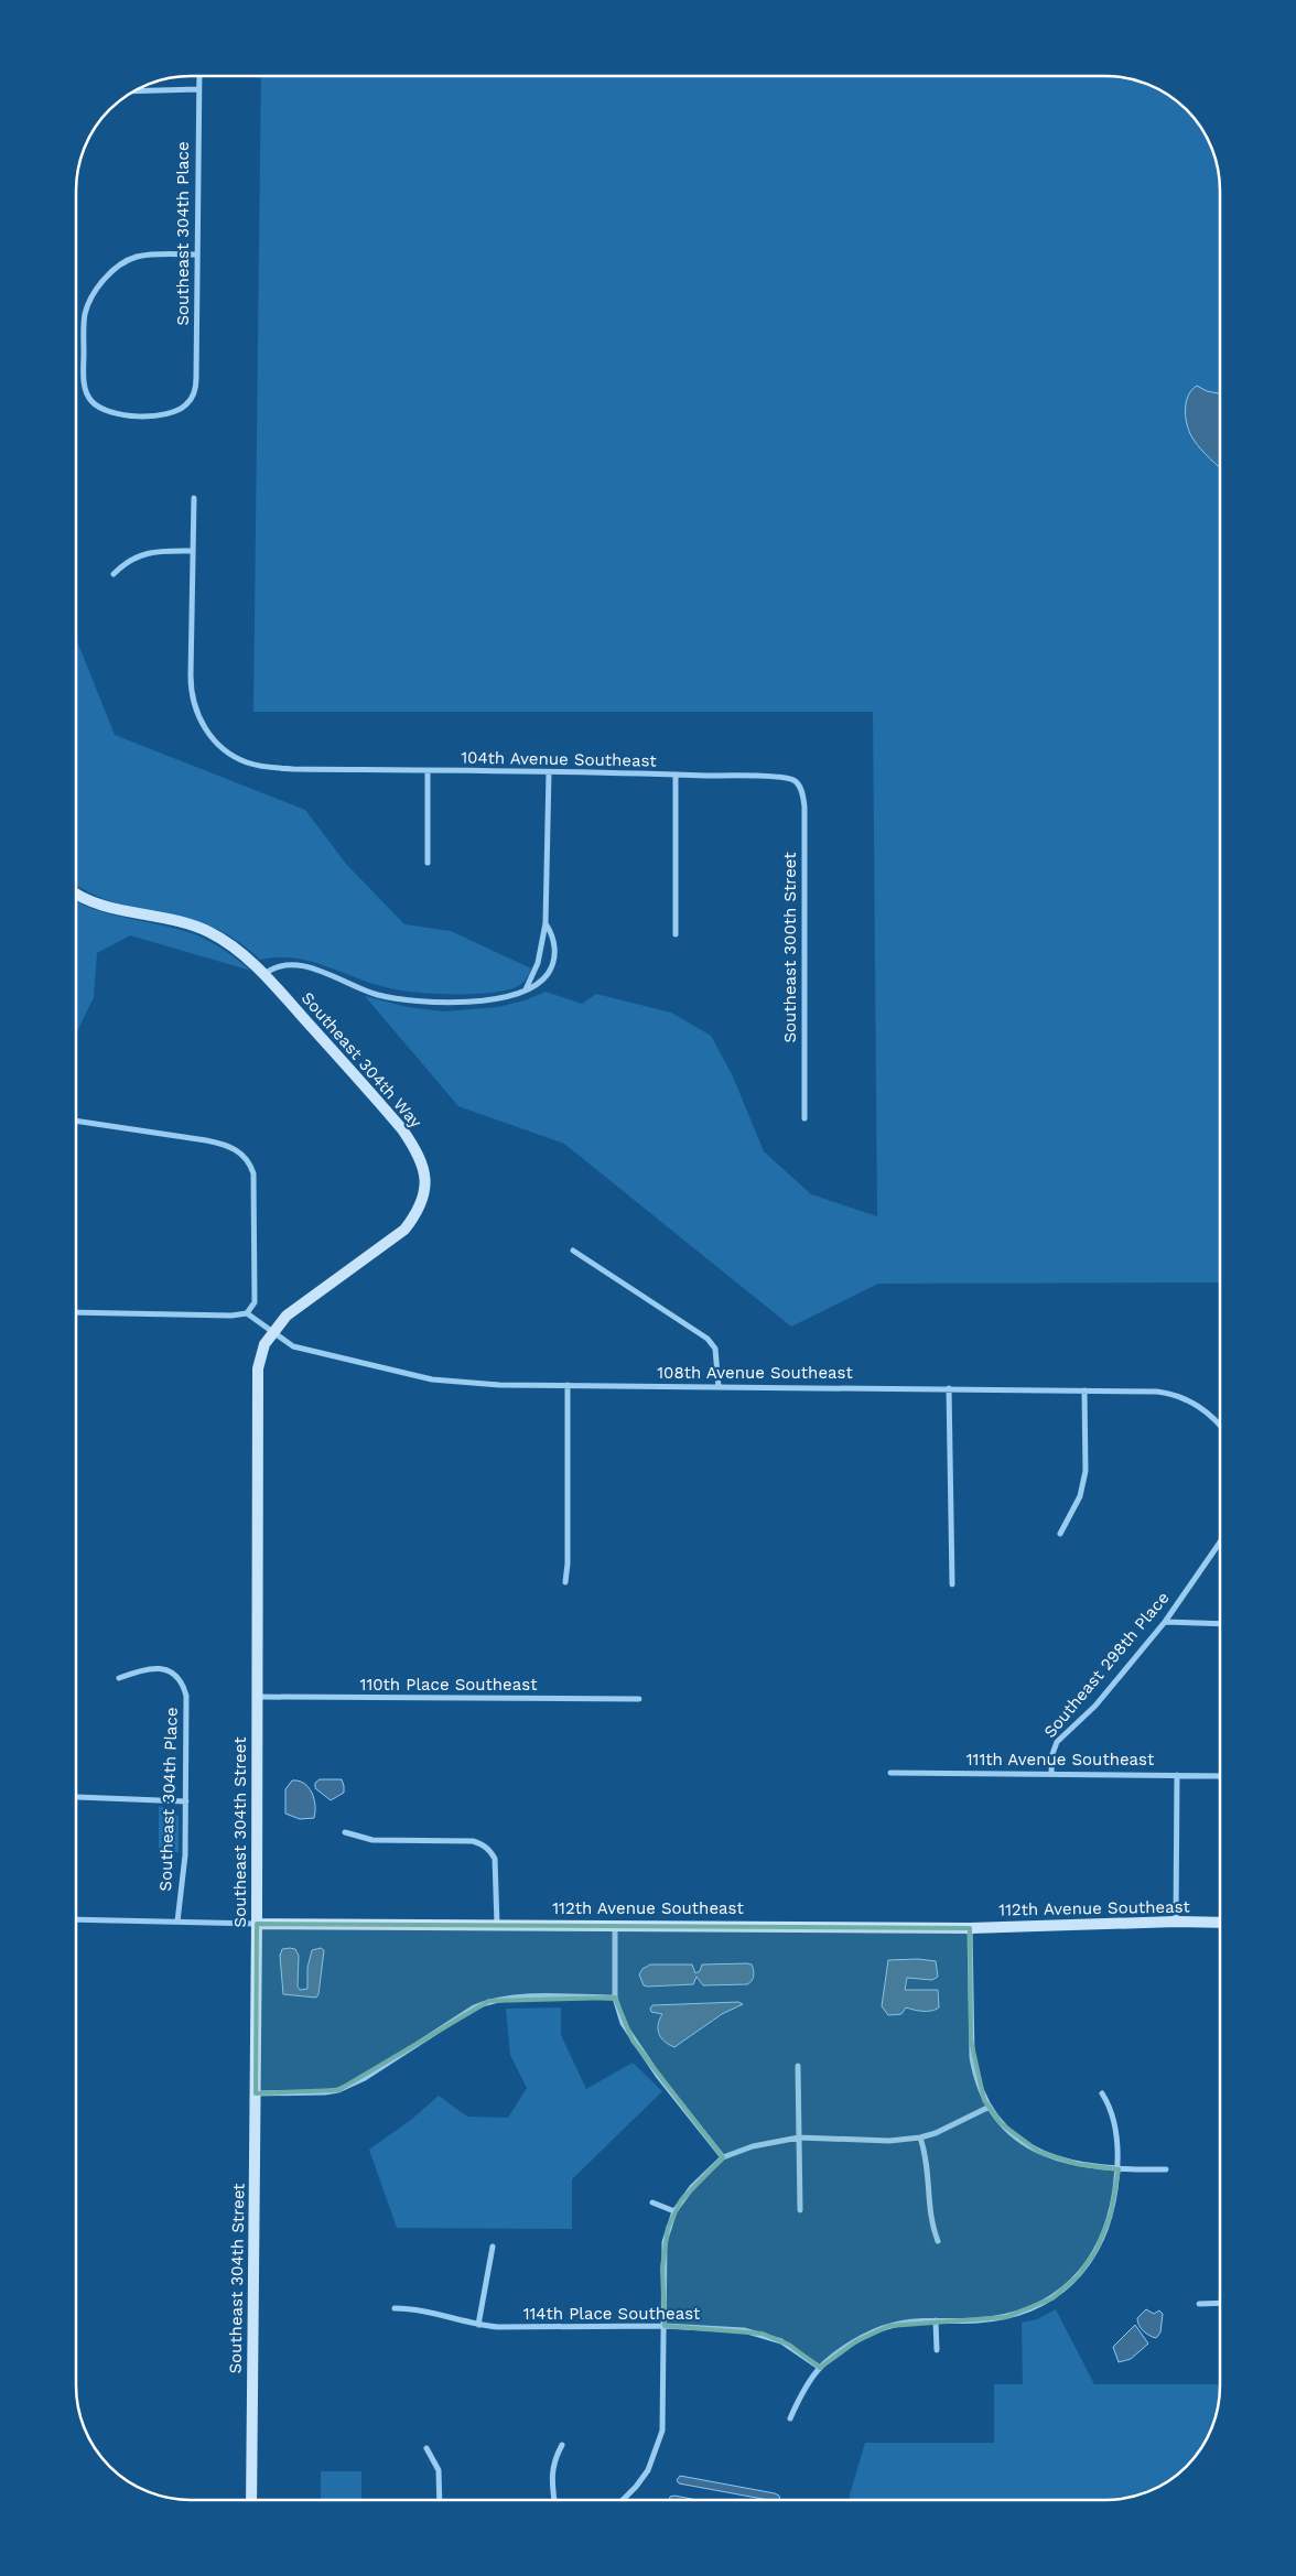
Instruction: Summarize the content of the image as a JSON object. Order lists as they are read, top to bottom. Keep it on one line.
{"streets":{"street":["Southeast 304th Place","104th Avenue Southeast","Southeast 300th Street","Southeast 304th Way","108th Avenue Southeast","Southeast 298th Place","110th Place Southeast","111th Avenue Southeast","Southeast 304th Street","112th Avenue Southeast","114th Place Southeast"]},"crossings":[["Southeast 304th Place","112th Avenue Southeast"],["104th Avenue Southeast","Southeast 300th Street"],["Southeast 304th Way","108th Avenue Southeast"],["Southeast 304th Way","Southeast 304th Street"],["108th Avenue Southeast","Southeast 304th Street"],["Southeast 298th Place","111th Avenue Southeast"],["110th Place Southeast","Southeast 304th Street"],["Southeast 304th Street","112th Avenue Southeast"]]}
